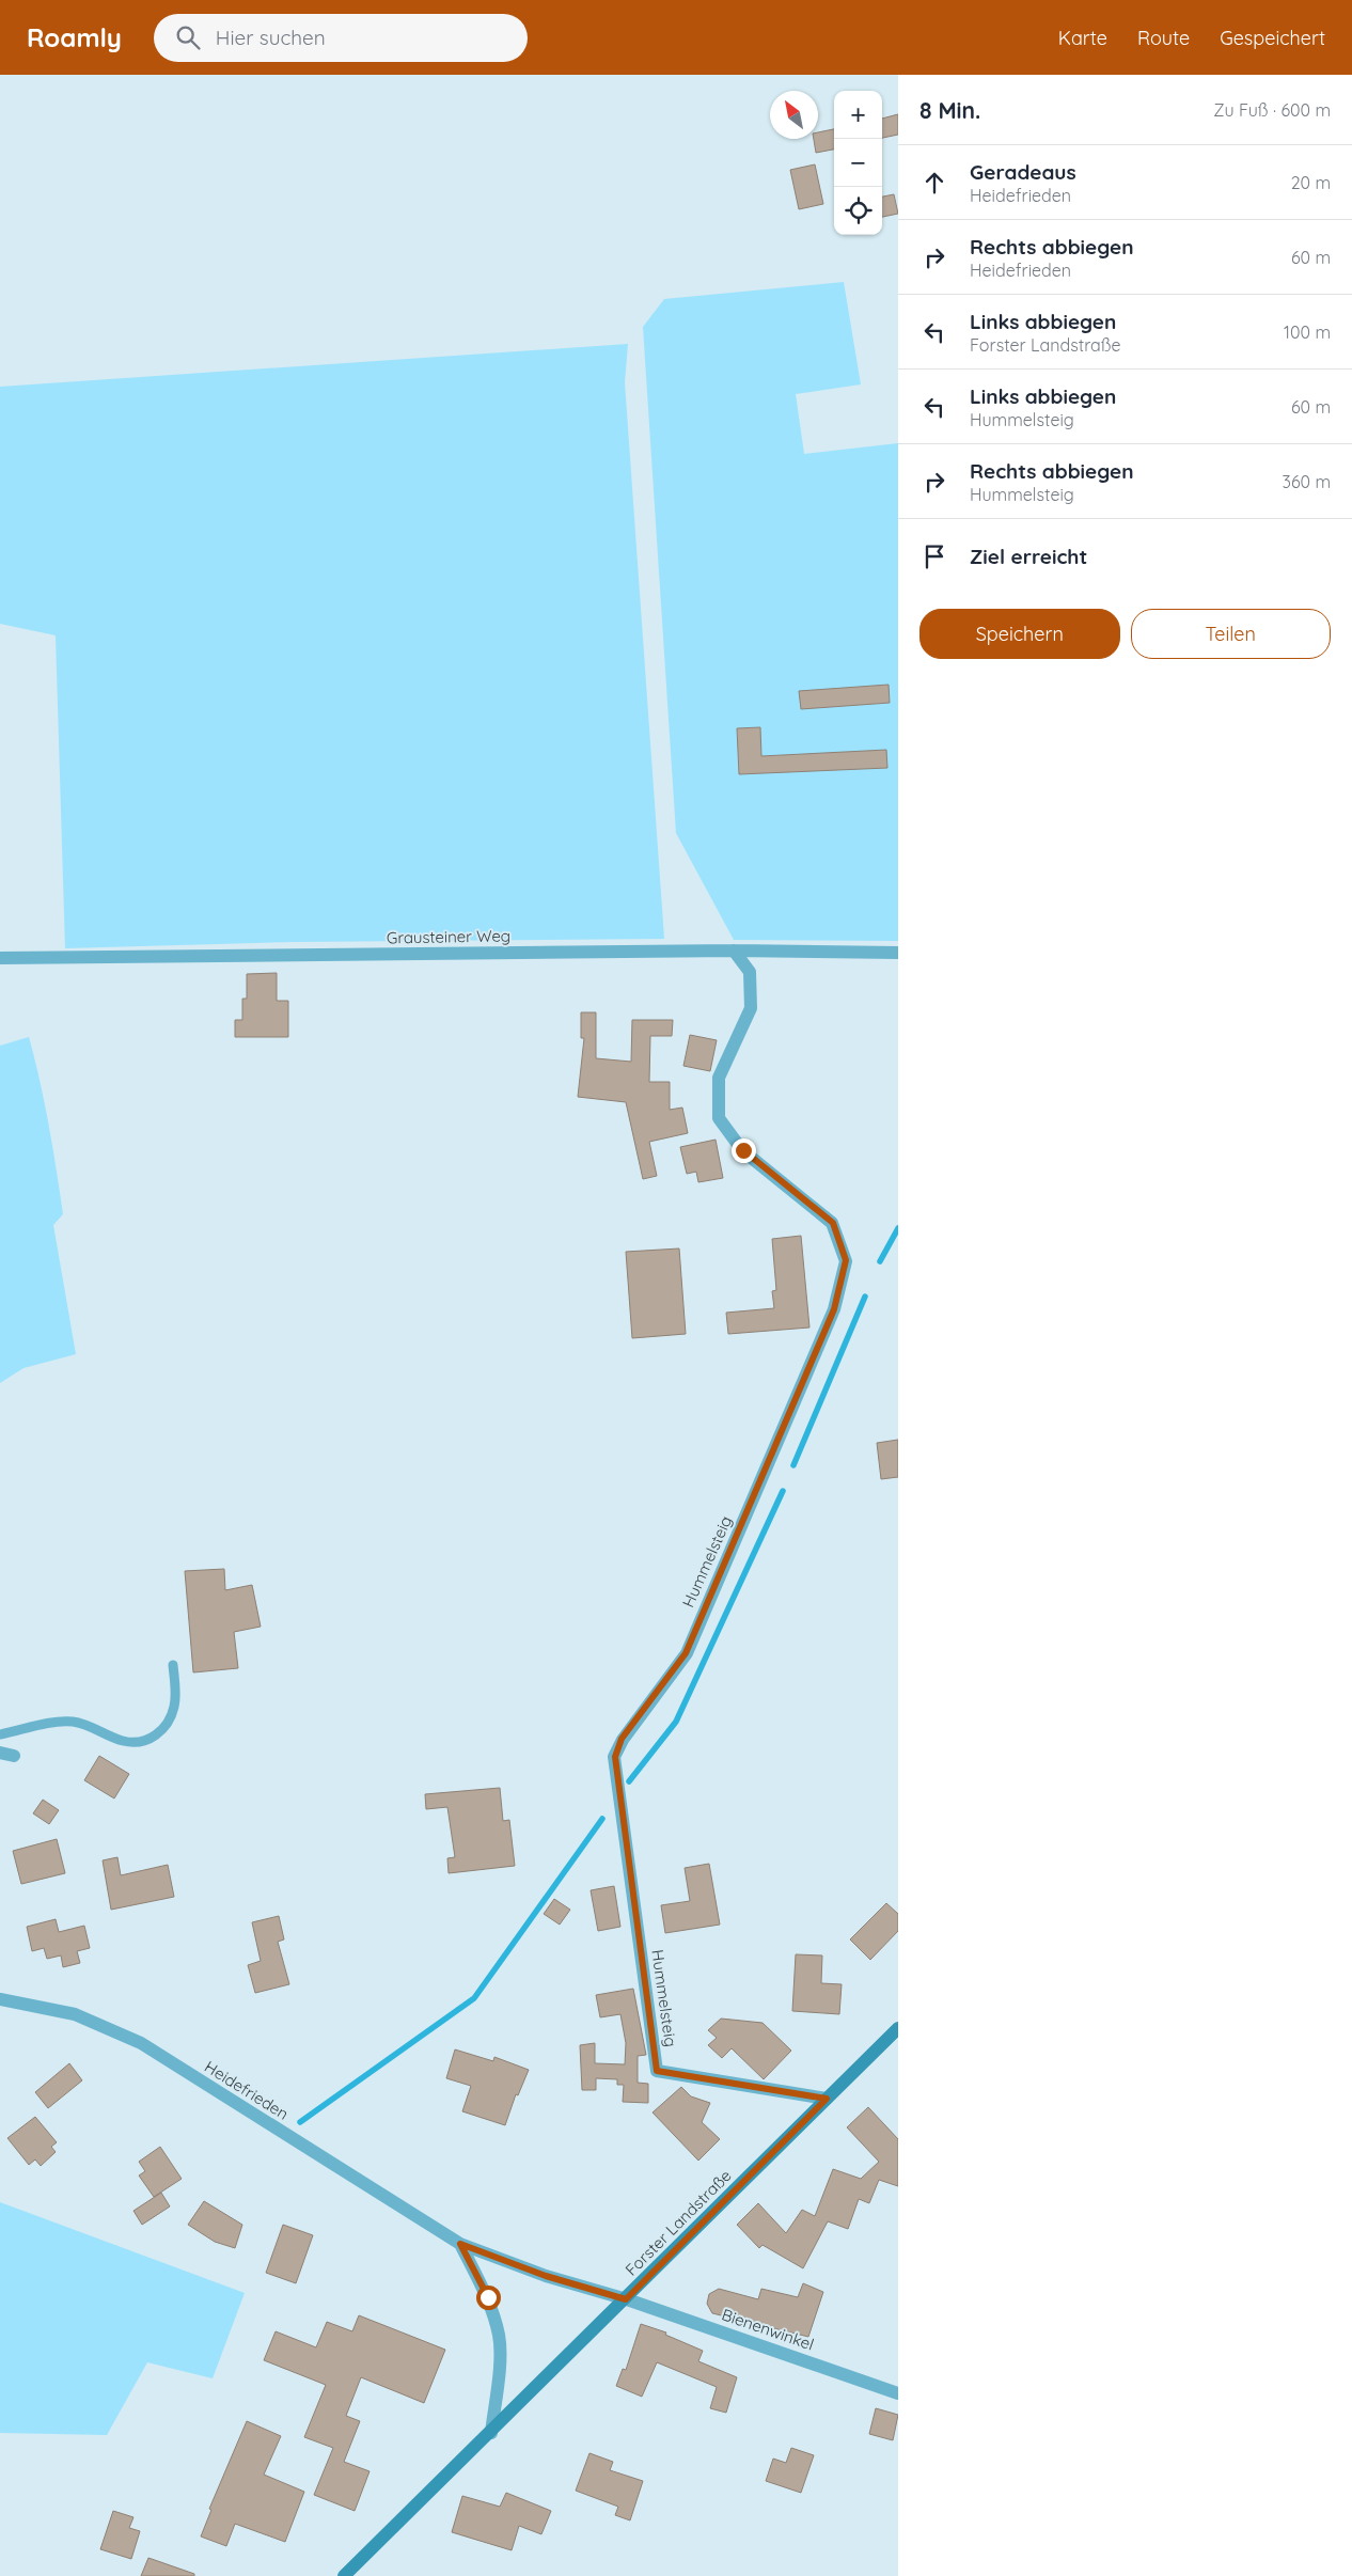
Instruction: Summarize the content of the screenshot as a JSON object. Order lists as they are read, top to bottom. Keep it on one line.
{"streets":{"main road":["Forster Landstraße"],"street":["Grausteiner Weg","Hummelsteig","Heidefrieden","Bienenwinkel"]},"crossings":[["Grausteiner Weg","Hummelsteig"],["Hummelsteig","Forster Landstraße"],["Heidefrieden","Forster Landstraße"],["Heidefrieden","Bienenwinkel"],["Forster Landstraße","Bienenwinkel"]],"north":"top left","page":{"header":"Roamly","search":"Hier suchen","nav":["Karte","Route","Gespeichert"],"heading":["8 Min.","Zu Fuß · 600 m"],"map_buttons":["+","−"],"list":[["Geradeaus","Heidefrieden","20 m"],["Rechts abbiegen","Heidefrieden","60 m"],["Links abbiegen","Forster Landstraße","100 m"],["Links abbiegen","Hummelsteig","60 m"],["Rechts abbiegen","Hummelsteig","360 m"],"Ziel erreicht"],"buttons":["Speichern","Teilen"]}}
